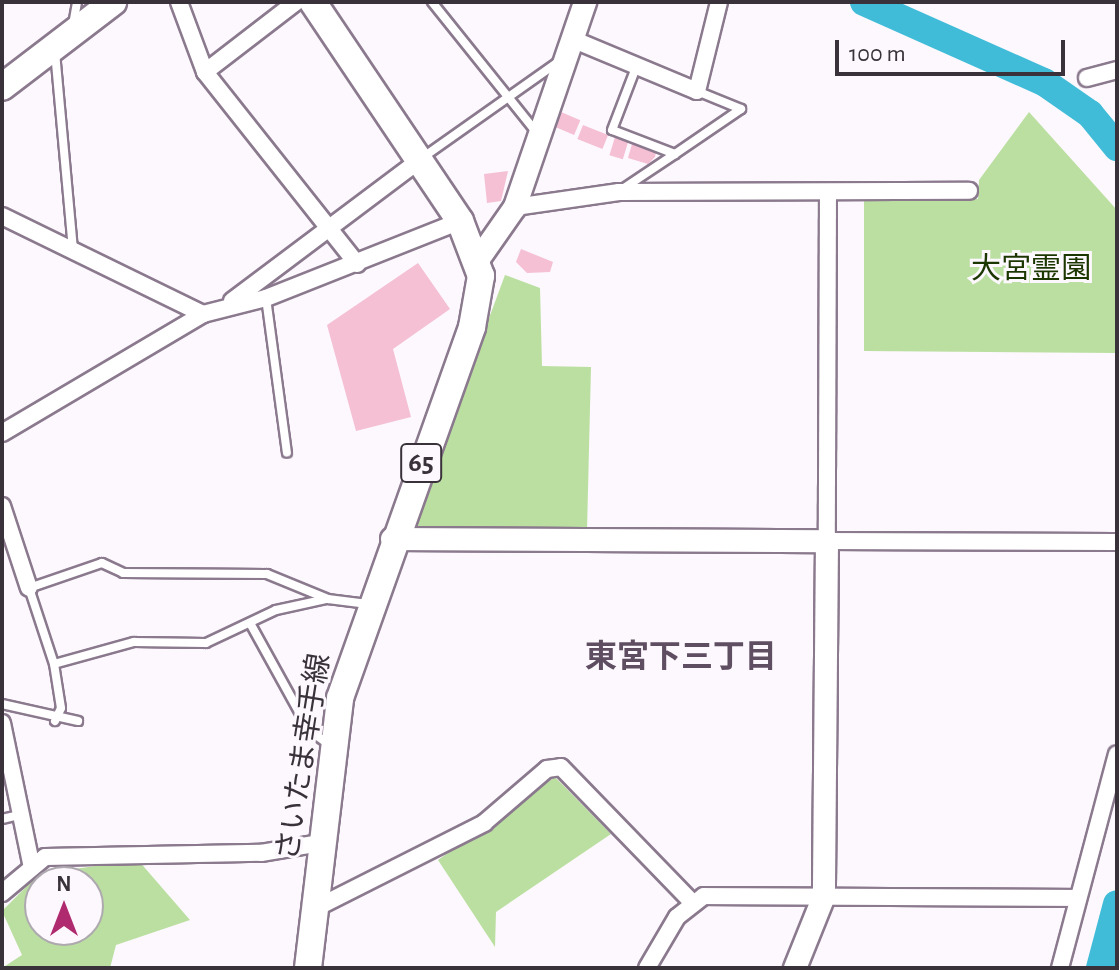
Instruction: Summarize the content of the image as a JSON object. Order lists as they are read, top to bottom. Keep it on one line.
{"streets":{"main road":["65","さいたま幸手線"]},"districts":["東宮下三丁目"],"parks":["大宮霊園"],"scale_bar":"100 m","north":"top"}
